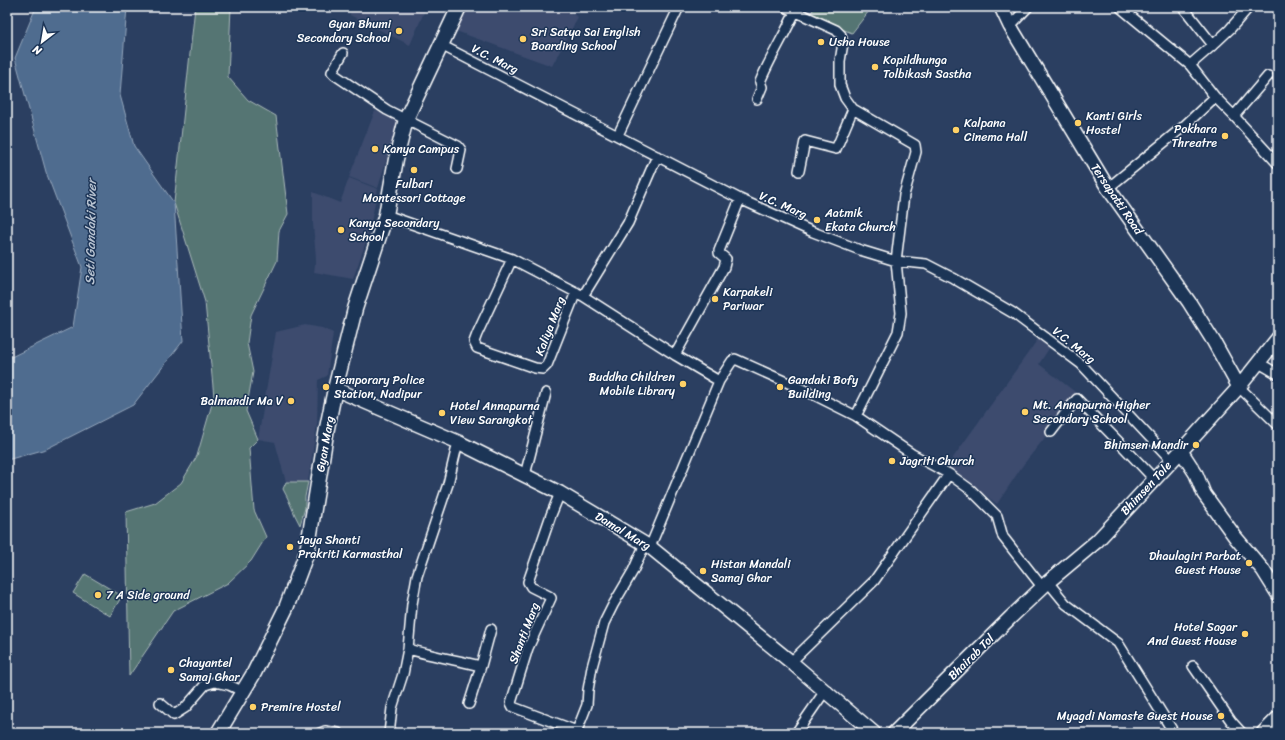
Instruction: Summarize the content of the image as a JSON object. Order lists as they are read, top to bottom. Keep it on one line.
{"streets":{"main road":["Tersapatti Road","Gyan Marg","Bhimsen Tole","Damal Marg","Bhairab Tol"],"street":["V.C. Marg","Kaliya Marg","Shanti Marg"]},"crossings":[["V.C. Marg","Gyan Marg"],["V.C. Marg","Bhimsen Tole"],["Tersapatti Road","Bhimsen Tole"],["Gyan Marg","Damal Marg"],["Bhimsen Tole","Bhairab Tol"],["Damal Marg","Shanti Marg"]],"water":["Seti Gandaki River"],"places":["Gyan Bhumi Secondary School","Sri Satya Sai English Boarding School","Usha House","Kopildhunga Tolbikash Sastha","Kanti Girls Hostel","Kalpana Cinema Hall","Pokhara Threatre","Kanya Campus","Fulbari Montessori Cottage","Aatmik Ekata Church","Kanya Secondary School","Karpakeli Pariwar","Buddha Children Mobile Library","Temporary Police Station, Nadipur","Gandaki Bofy Building","Balmandir Ma V","Mt. Annapurna Higher Secondary School","Hotel Annapurna View Sarangkot","Bhimsen Mandir","Jagriti Church","Jaya Shanti Prakriti Karmasthal","Dhaulagiri Parbat Guest House","Histan Mandali Samaj Ghar","7 A Side ground","Hotel Sagar And Guest House","Chayantel Samaj Ghar","Premire Hostel","Myagdi Namaste Guest House"],"north":"bottom left"}
